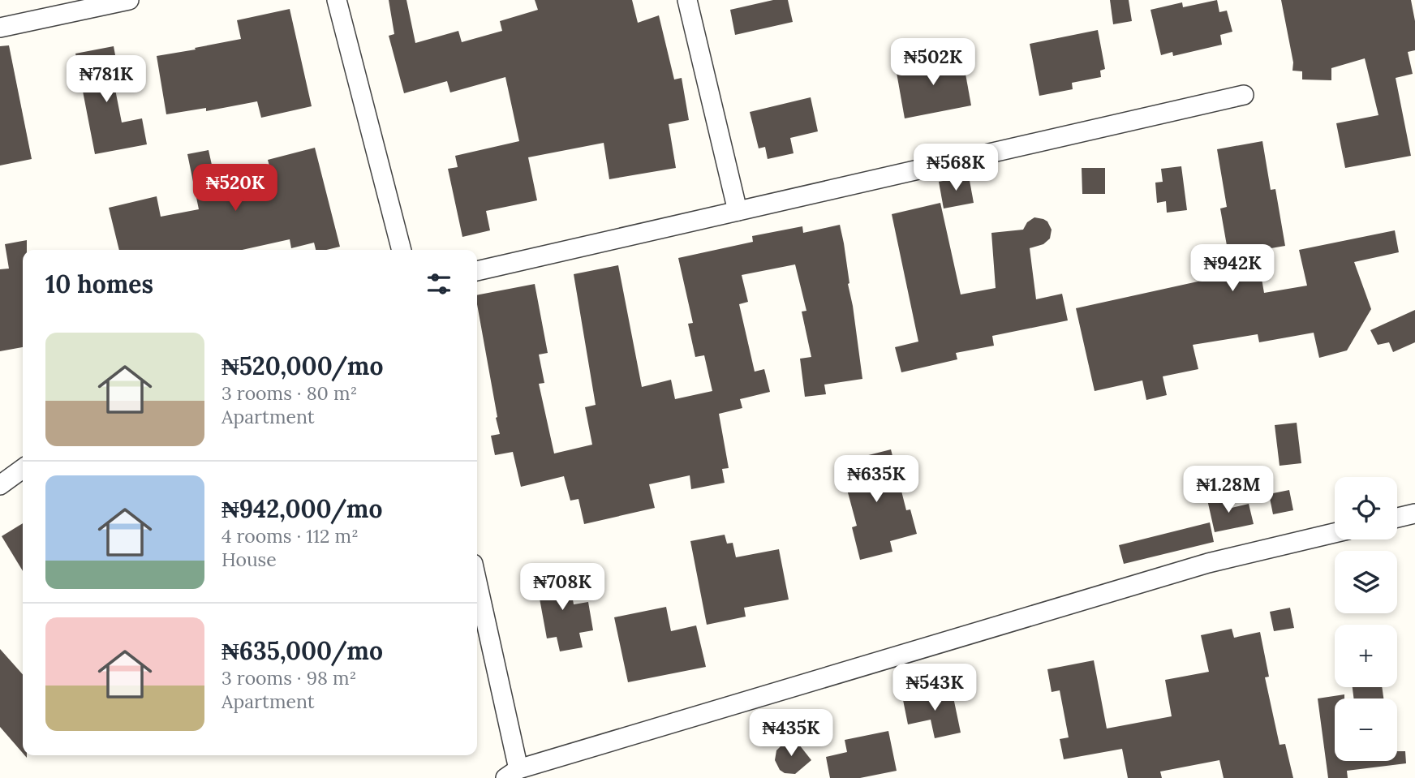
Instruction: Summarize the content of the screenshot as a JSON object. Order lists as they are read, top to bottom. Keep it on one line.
{"page":{"price":["₦502K","₦781K","₦568K","₦520K","₦942K","₦635K","₦1.28M","₦708K","₦543K","₦435K"],"heading":"10 homes","list":[{"name":"₦520,000/mo","note":"3 rooms · 80 m² · Apartment"},{"name":"₦942,000/mo","note":"4 rooms · 112 m² · House"},{"name":"₦635,000/mo","note":"3 rooms · 98 m² · Apartment"}],"map_buttons":["+","−"]}}
